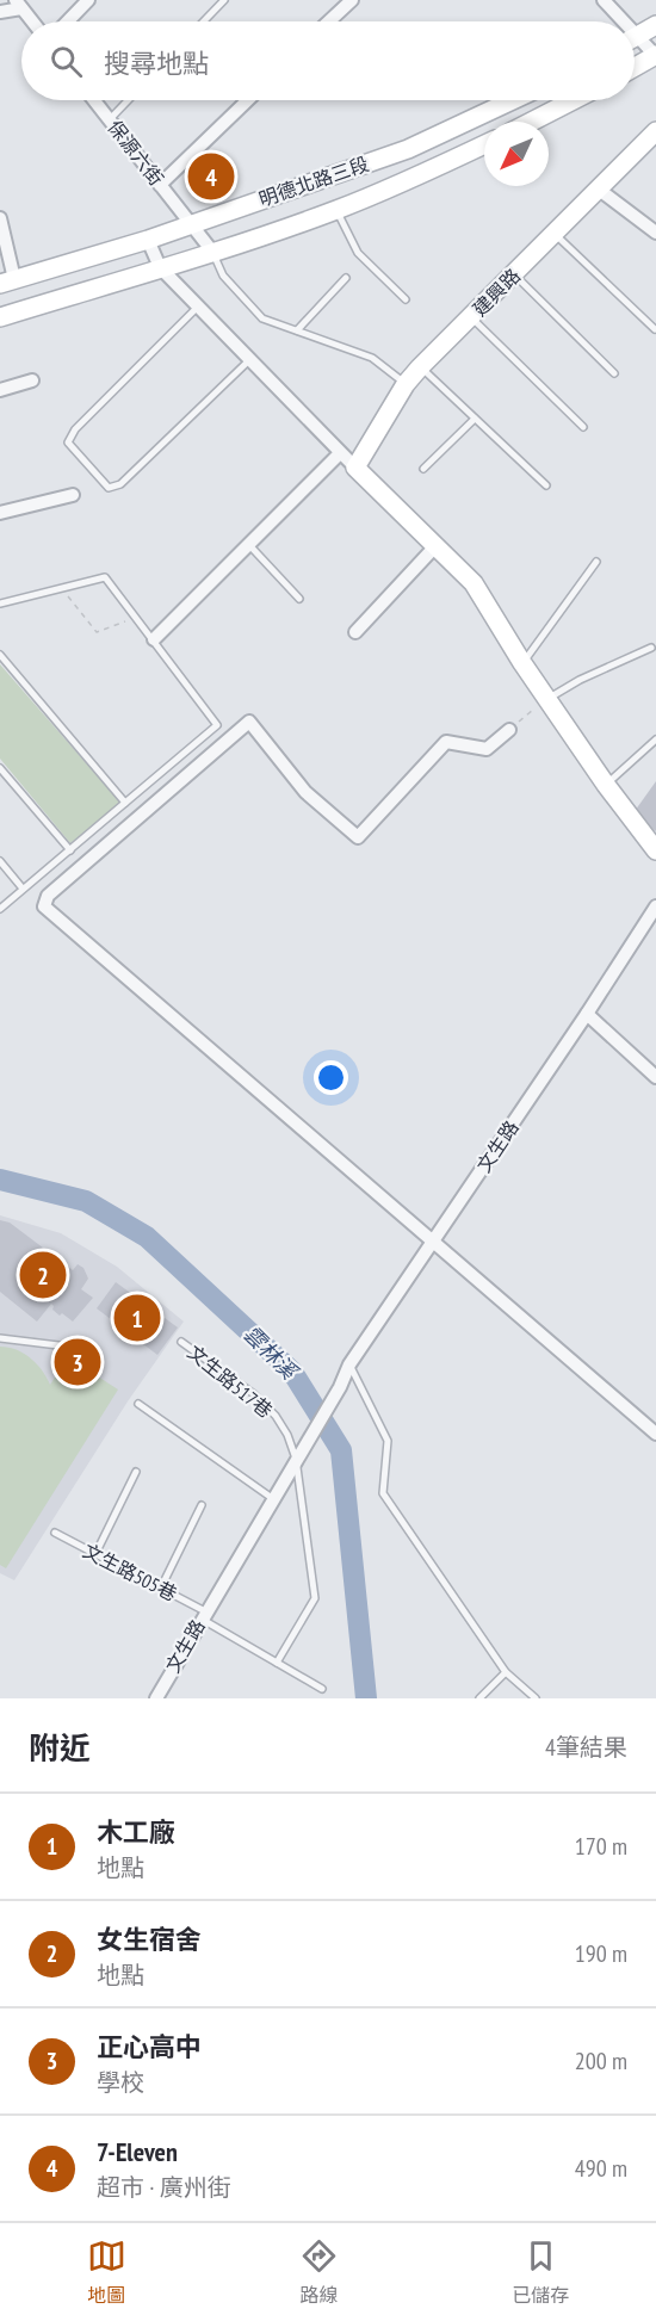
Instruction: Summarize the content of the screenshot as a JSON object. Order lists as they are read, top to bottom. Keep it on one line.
{"streets":{"main road":["明德北路三段","建興路"],"street":["保源六街","文生路"],"lane":["文生路517巷","文生路505巷"]},"crossings":[["保源六街","明德北路三段"],["文生路","文生路517巷"],["文生路","文生路505巷"],["文生路517巷","文生路505巷"]],"water":["雲林溪"],"north":"bottom left","page":{"search":"搜尋地點","pins":["4","2","1","3"],"heading":["附近","4筆結果"],"list":[{"mark":"1","name":"木工廠","note":"地點","value":"170 m"},{"mark":"2","name":"女生宿舍","note":"地點","value":"190 m"},{"mark":"3","name":"正心高中","note":"學校","value":"200 m"},{"mark":"4","name":"7-Eleven","note":"超市 · 廣州街","value":"490 m"}],"nav":["地圖","路線","已儲存"]}}
